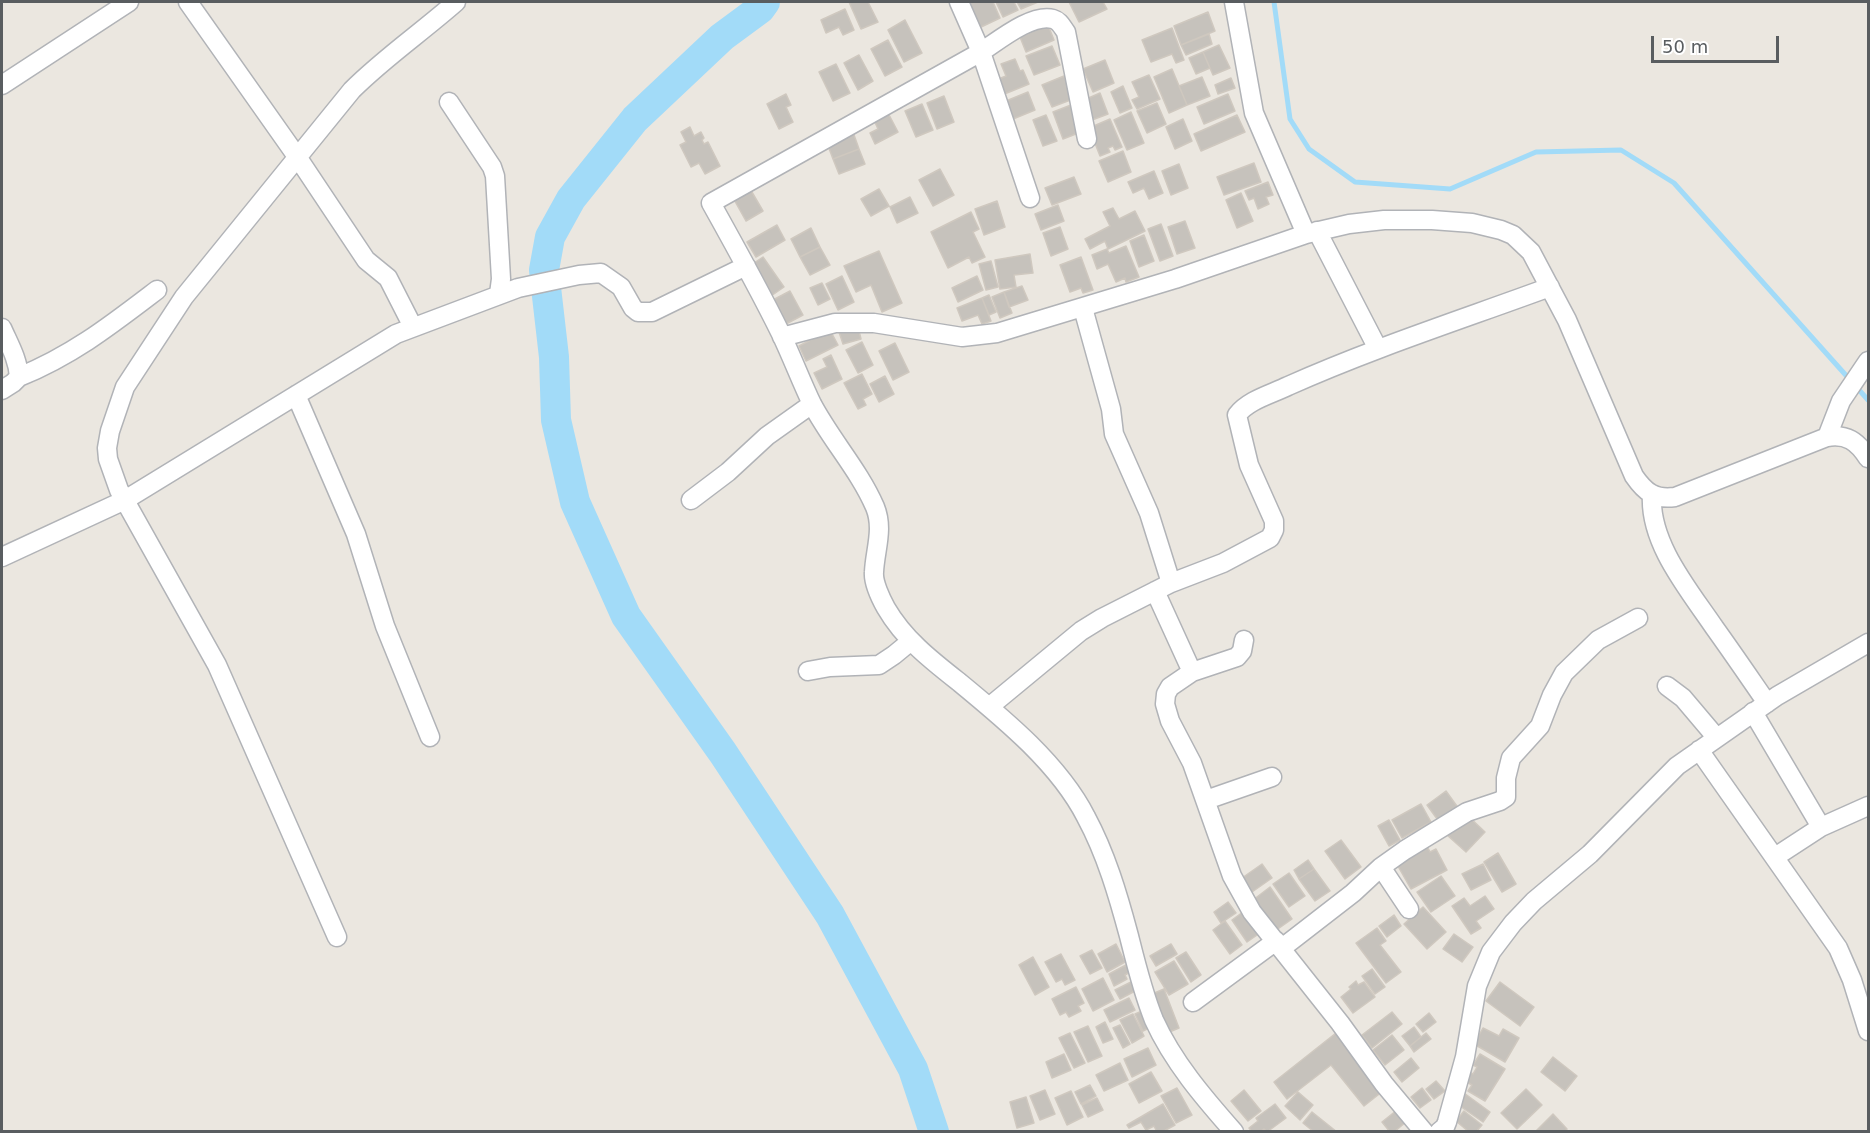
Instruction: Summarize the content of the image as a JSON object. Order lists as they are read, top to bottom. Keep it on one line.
{"scale_bar":"50 m"}
